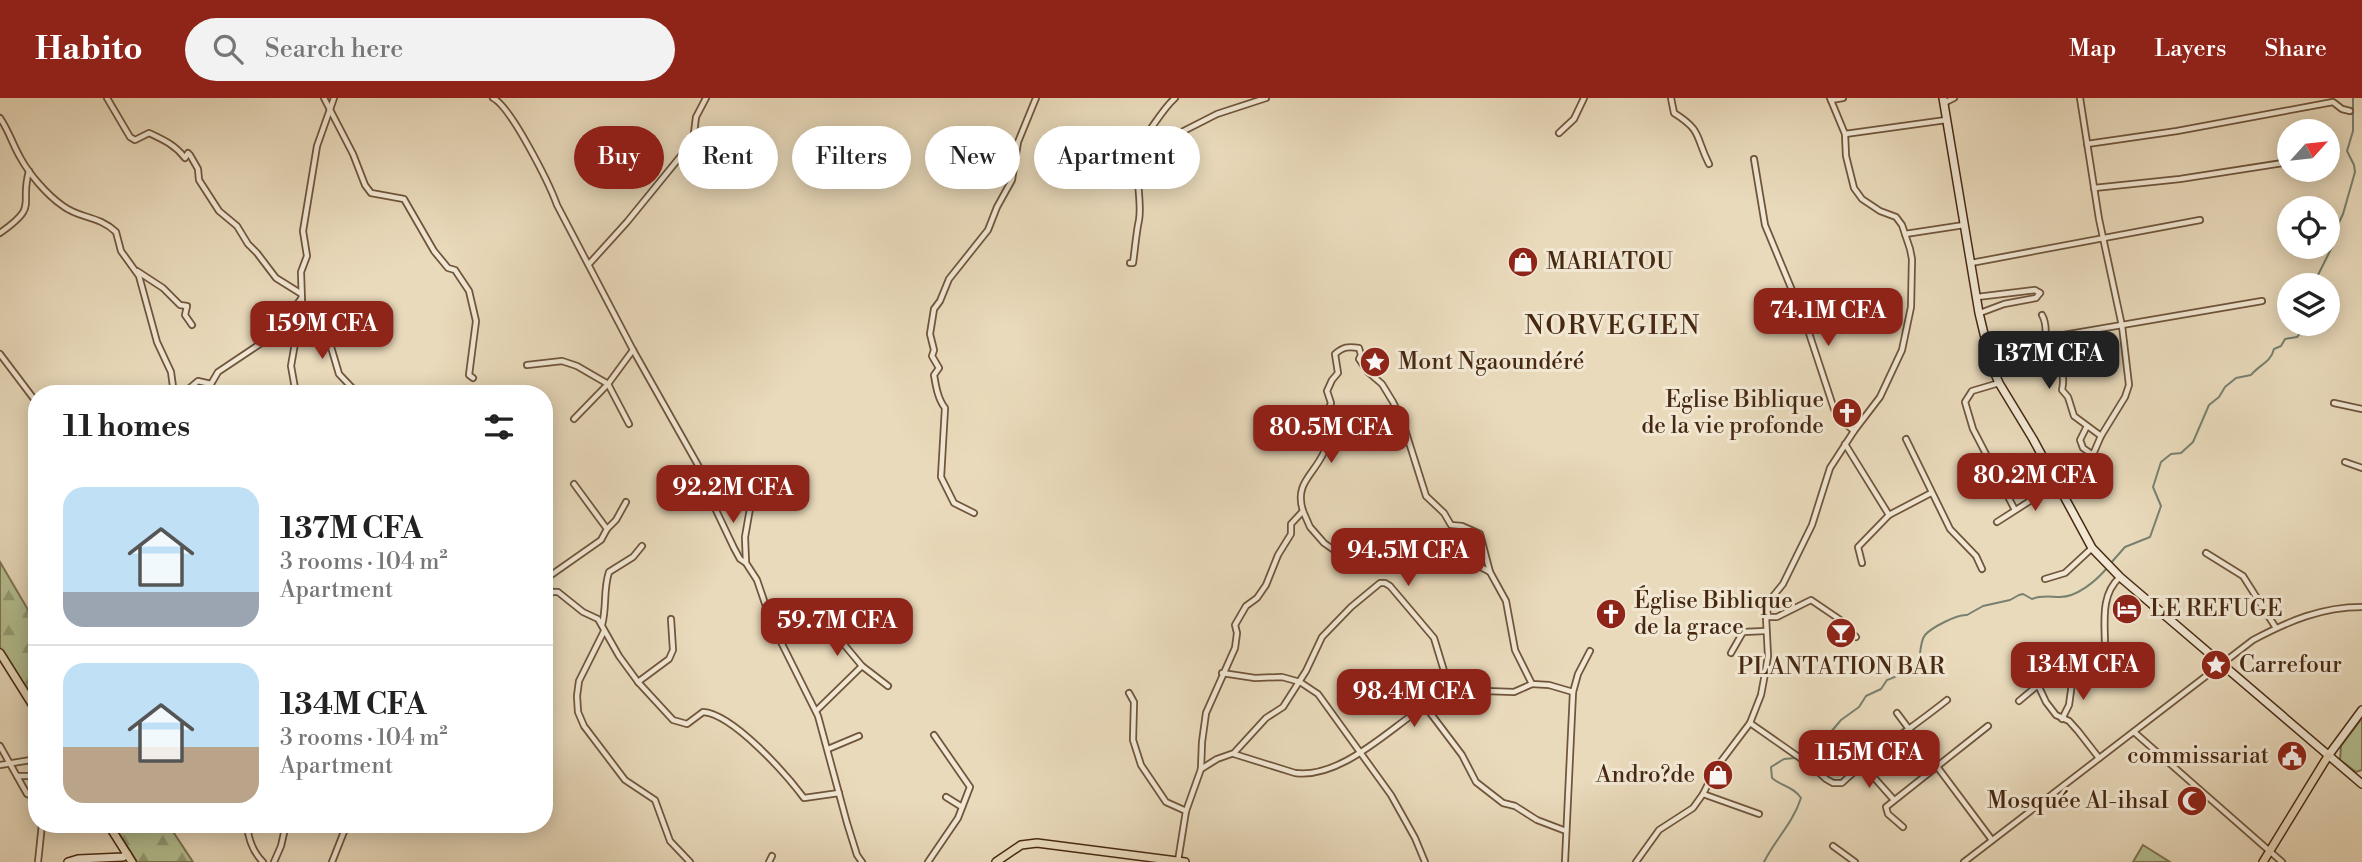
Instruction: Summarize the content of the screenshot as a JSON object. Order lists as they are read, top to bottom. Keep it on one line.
{"districts":["NORVEGIEN"],"places":{"shop":["MARIATOU","Andro?de"],"place":["Mont Ngaoundéré","Carrefour"],"church":["Eglise Biblique de la vie profonde","Église Biblique de la grace"],"hotel":["LE REFUGE"],"bar":["PLANTATION BAR"],"public building":["commissariat"],"mosque":["Mosquée Al-ihsaI"]},"north":"top right","page":{"header":"Habito","search":"Search here","nav":["Map","Layers","Share"],"chip":["Buy","Rent","Filters","New","Apartment"],"price":["74.1M CFA","159M CFA","137M CFA","80.5M CFA","80.2M CFA","92.2M CFA","94.5M CFA","59.7M CFA","134M CFA","98.4M CFA","115M CFA"],"heading":"11 homes","list":[{"name":"137M CFA","note":"3 rooms · 104 m² · Apartment"},{"name":"134M CFA","note":"3 rooms · 104 m² · Apartment"}]}}
